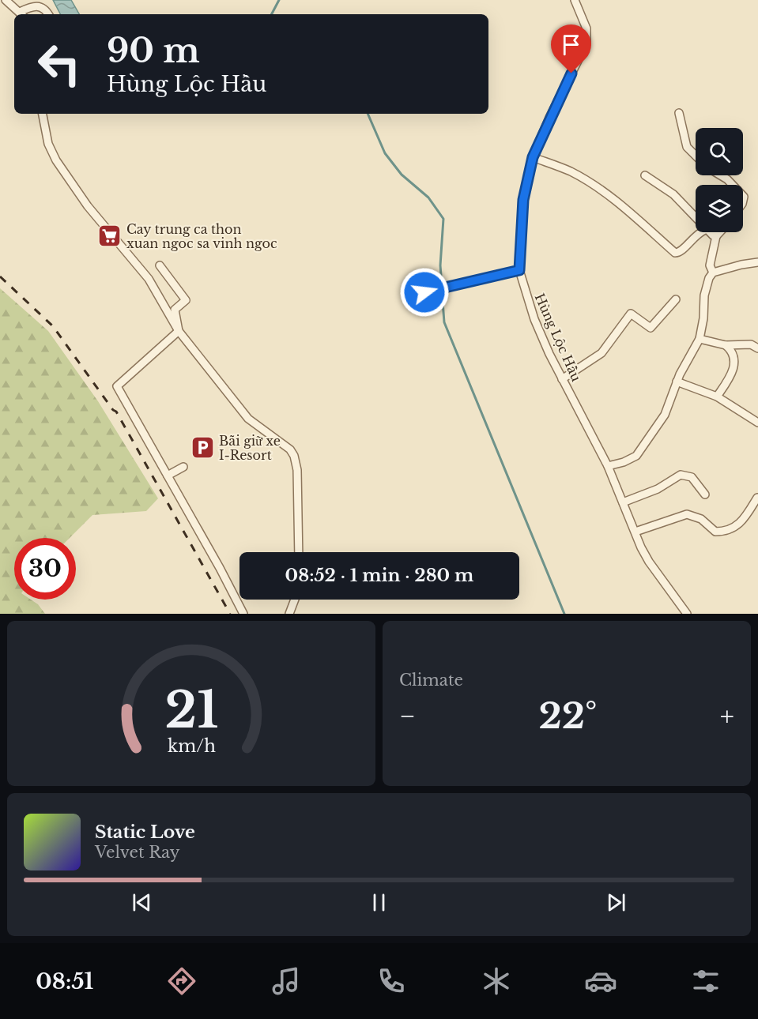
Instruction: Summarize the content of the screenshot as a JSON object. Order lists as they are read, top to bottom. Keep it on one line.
{"streets":{"street":["Hùng Lộc Hầu"]},"places":{"supermarket":["Cay trung ca thon xuan ngoc sa vinh ngoc"],"parking":["Bãi giữ xe I-Resort"]},"page":{"turn":["90 m","Hùng Lộc Hầu"],"limit":"30","trip":"08:52 · 1 min · 280 m","tile":"Climate","heat":["−","22°","+"],"song":["Static Love","Velvet Ray"],"tabs":"08:51","gauge":["21","km/h"]}}
